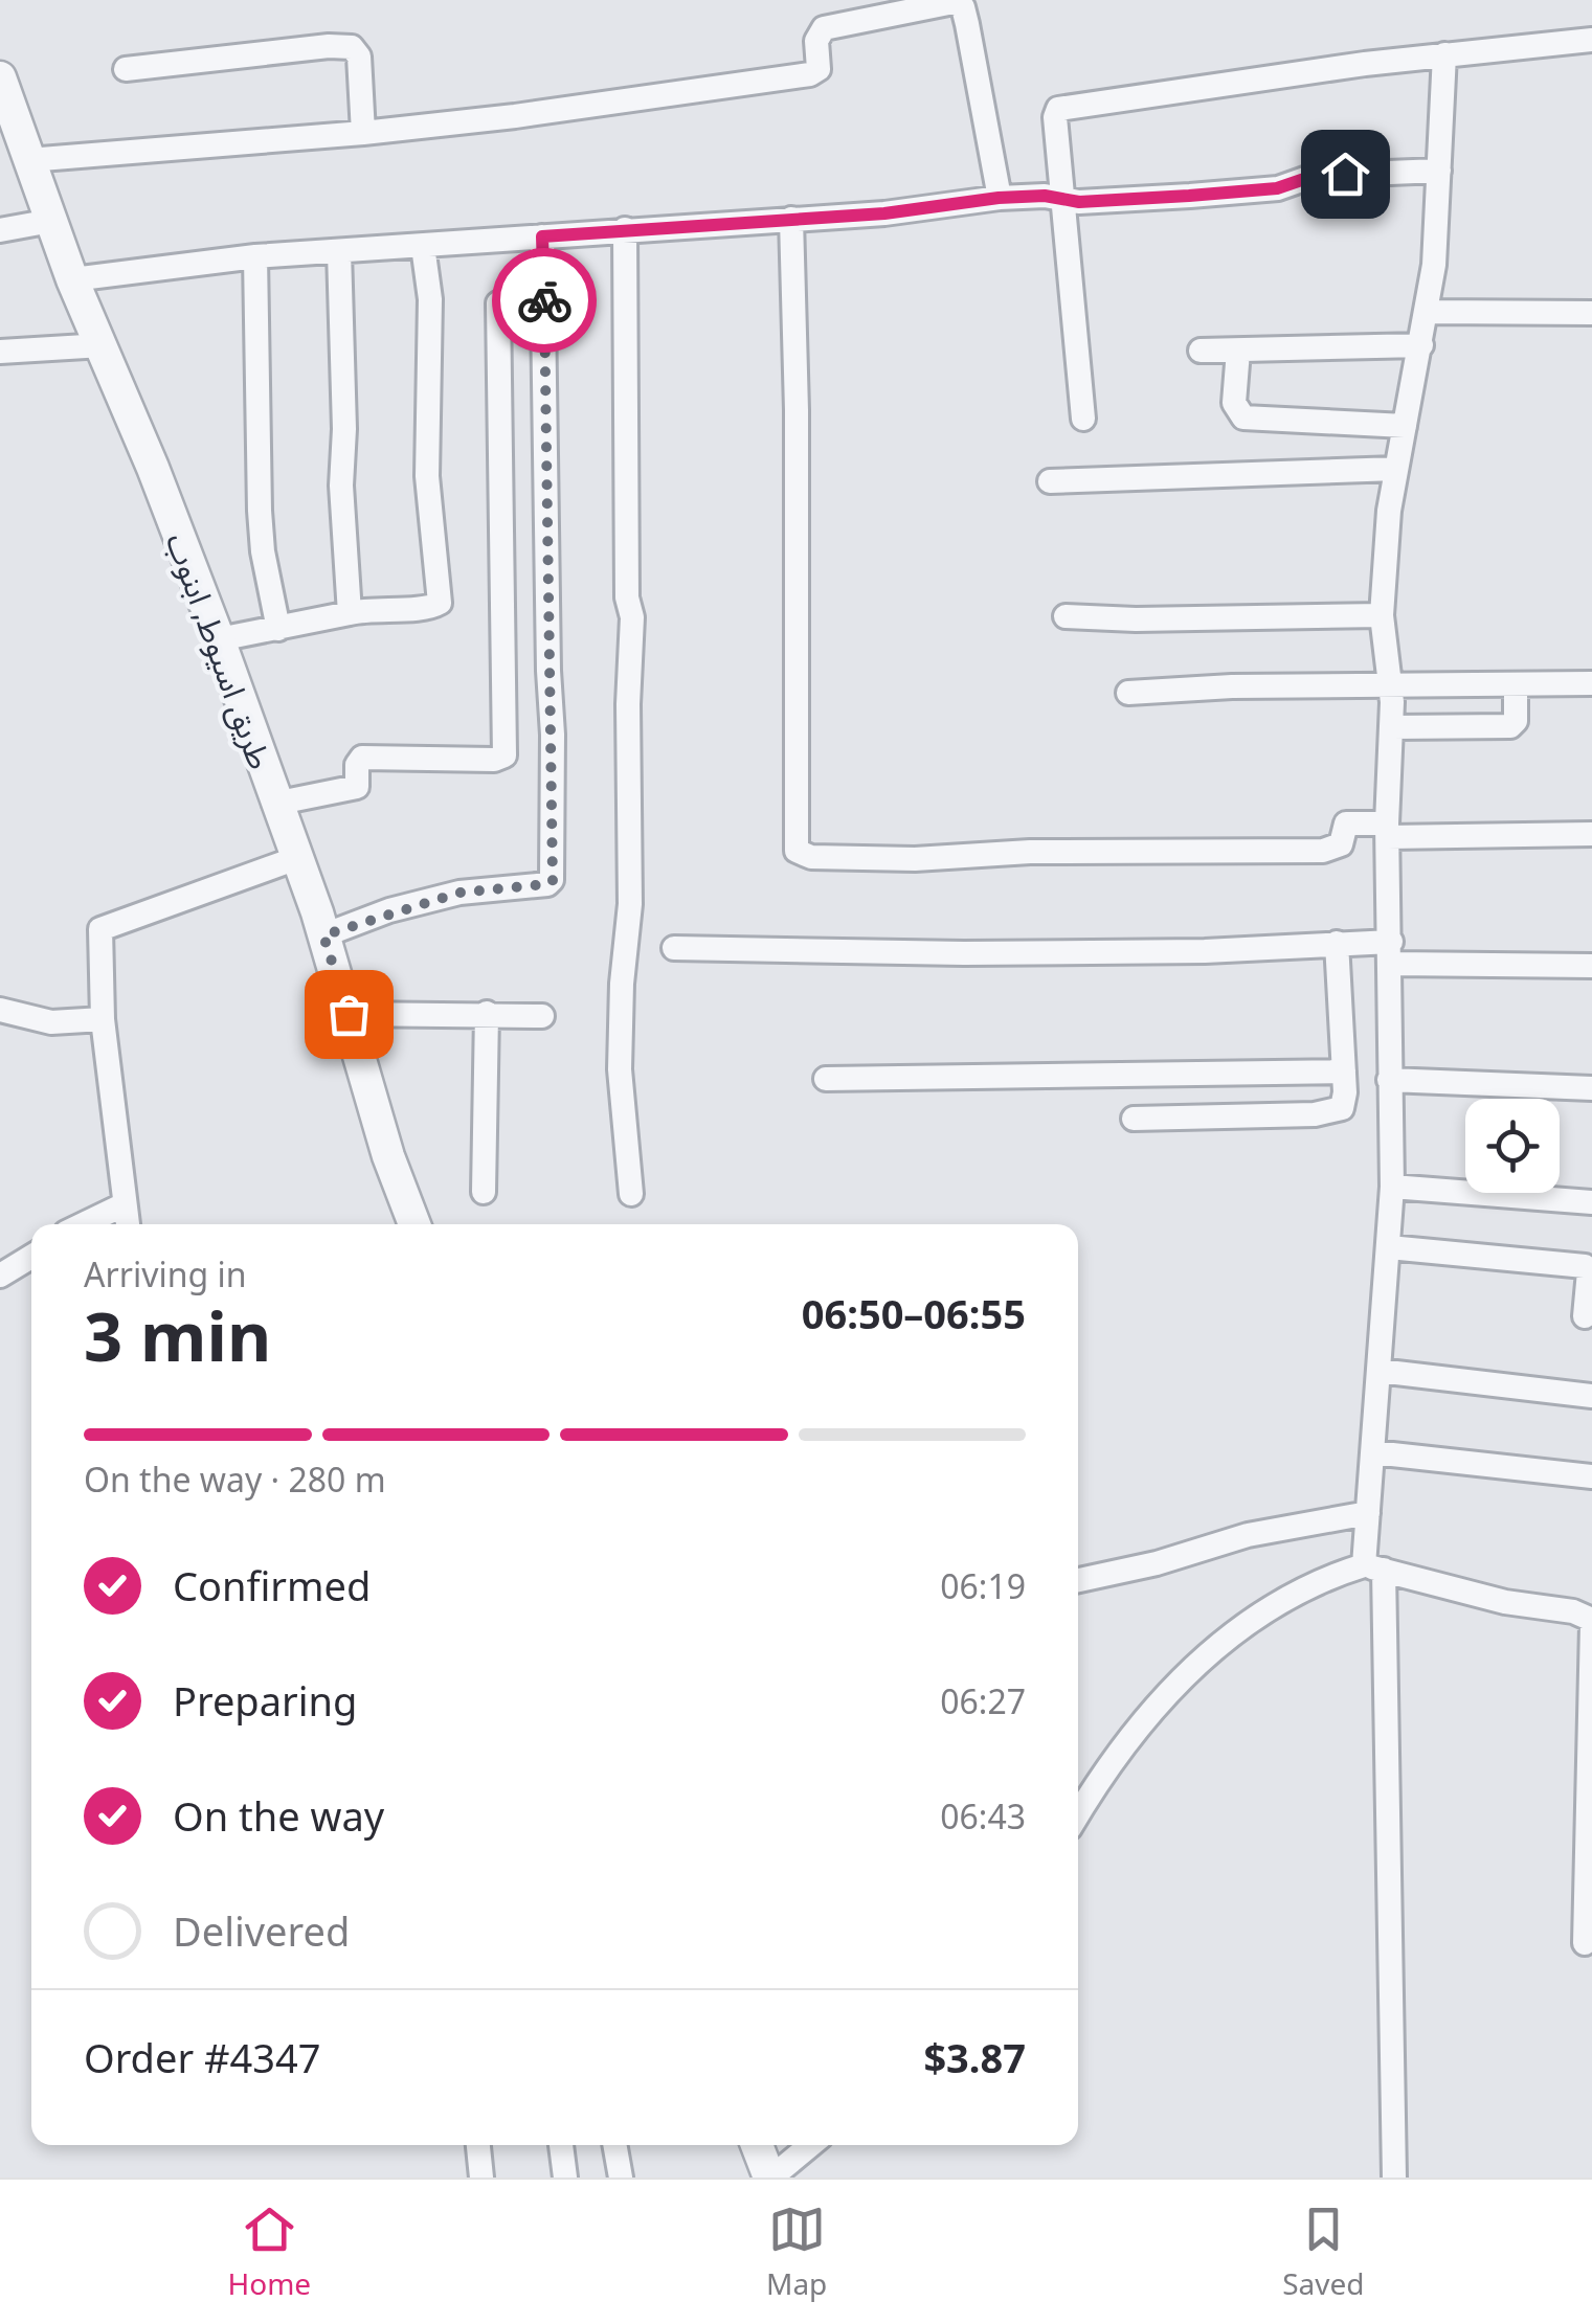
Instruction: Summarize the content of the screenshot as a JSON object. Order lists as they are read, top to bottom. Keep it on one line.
{"streets":{"street":["طريق اسيوط, ابنوب"]},"page":{"heading":["3 min","Arriving in","06:50–06:55"],"panel":["Order #4347","$3.87"],"bar":"On the way · 280 m","list":[["Confirmed","06:19"],["Preparing","06:27"],["On the way","06:43"],"Delivered"],"tabs":["Home","Map","Saved"]}}
